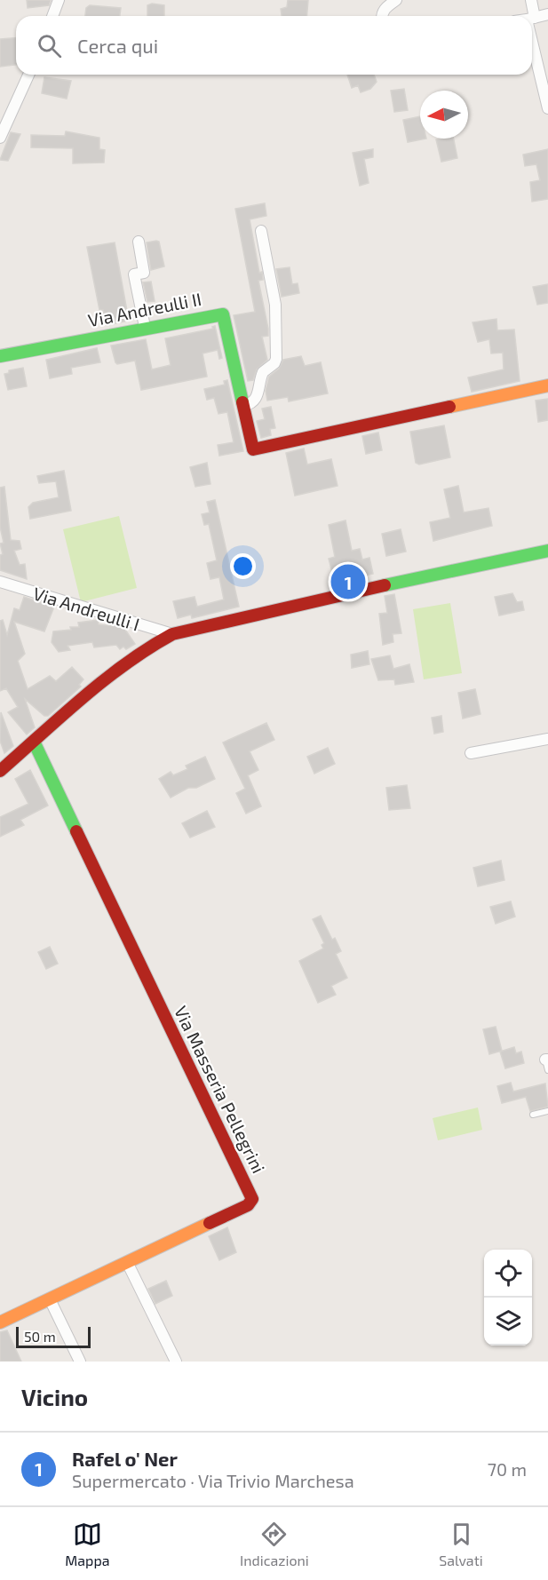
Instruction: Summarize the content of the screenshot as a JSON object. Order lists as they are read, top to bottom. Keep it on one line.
{"streets":{"street":["Via Andreulli II","Via Andreulli I","Via Masseria Pellegrini"]},"scale_bar":"50 m","north":"left","page":{"search":"Cerca qui","pins":"1","scale":"50 m","heading":"Vicino","list":[{"mark":"1","name":"Rafel o' Ner","note":"Supermercato · Via Trivio Marchesa","value":"70 m"}],"nav":["Mappa","Indicazioni","Salvati"]}}
